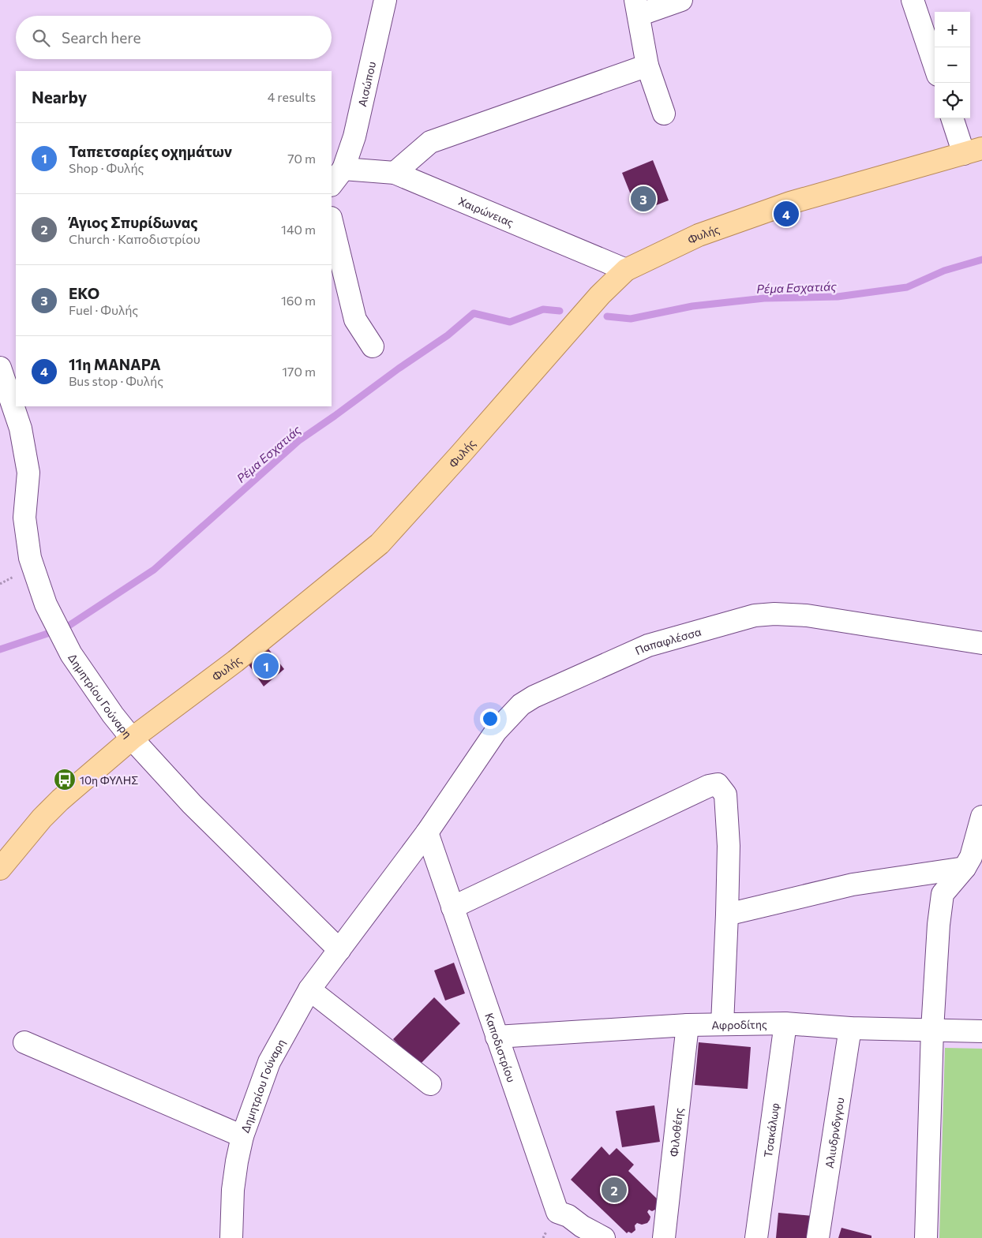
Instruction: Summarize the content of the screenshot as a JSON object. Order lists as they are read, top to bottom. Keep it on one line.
{"streets":{"main road":["Φυλής"],"street":["Αισώπου","Χαιρώνειας","Παπαφλέσσα","Δημητρίου Γούναρη","Αφροδίτης","Καποδιστρίου","Τσακάλωφ","Φιλοθέης","Αλιυδρνδγγου"]},"crossings":[["Αισώπου","Χαιρώνειας"],["Χαιρώνειας","Φυλής"],["Φυλής","Δημητρίου Γούναρη"],["Παπαφλέσσα","Δημητρίου Γούναρη"],["Παπαφλέσσα","Καποδιστρίου"],["Δημητρίου Γούναρη","Καποδιστρίου"],["Αφροδίτης","Καποδιστρίου"],["Αφροδίτης","Τσακάλωφ"],["Αφροδίτης","Φιλοθέης"],["Αφροδίτης","Αλιυδρνδγγου"]],"water":["Ρέμα Εσχατιάς"],"places":{"bus stop":["10η ΦΥΛΗΣ"]},"page":{"map_buttons":["+","−"],"search":"Search here","heading":["Nearby","4 results"],"list":[{"mark":"1","name":"Ταπετσαρίες οχημάτων","note":"Shop · Φυλής","value":"70 m"},{"mark":"2","name":"Άγιος Σπυρίδωνας","note":"Church · Καποδιστρίου","value":"140 m"},{"mark":"3","name":"EKO","note":"Fuel · Φυλής","value":"160 m"},{"mark":"4","name":"11η ΜΑΝΑΡΑ","note":"Bus stop · Φυλής","value":"170 m"}],"pins":["3","4","1","2"]}}
